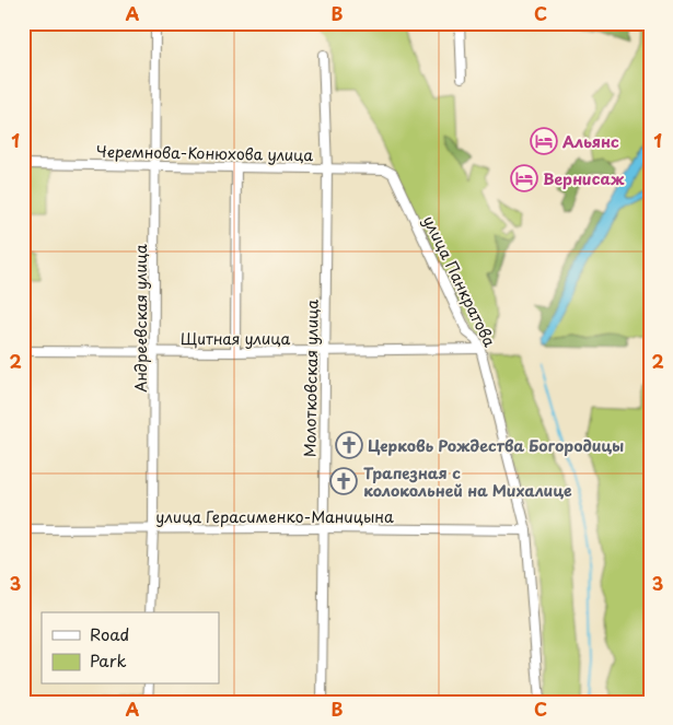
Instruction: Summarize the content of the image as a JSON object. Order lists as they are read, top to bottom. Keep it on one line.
{"streets":{"street":["Черемнова-Конюхова улица","улица Панкратова","Андреевская улица","Щитная улица","Молотковская улица","улица Герасименко-Маницына"]},"crossings":[["Черемнова-Конюхова улица","улица Панкратова"],["Черемнова-Конюхова улица","Андреевская улица"],["Черемнова-Конюхова улица","Молотковская улица"],["улица Панкратова","Щитная улица"],["улица Панкратова","улица Герасименко-Маницына"],["Андреевская улица","Щитная улица"],["Андреевская улица","улица Герасименко-Маницына"],["Щитная улица","Молотковская улица"],["Молотковская улица","улица Герасименко-Маницына"]],"places":{"hotel":["Альянс","Вернисаж"],"church":["Церковь Рождества Богородицы","Трапезная с колокольней на Михалице"]},"legend":["Road","Park"],"grid":{"columns":["A","B","C"],"rows":["1","2","3"]}}
